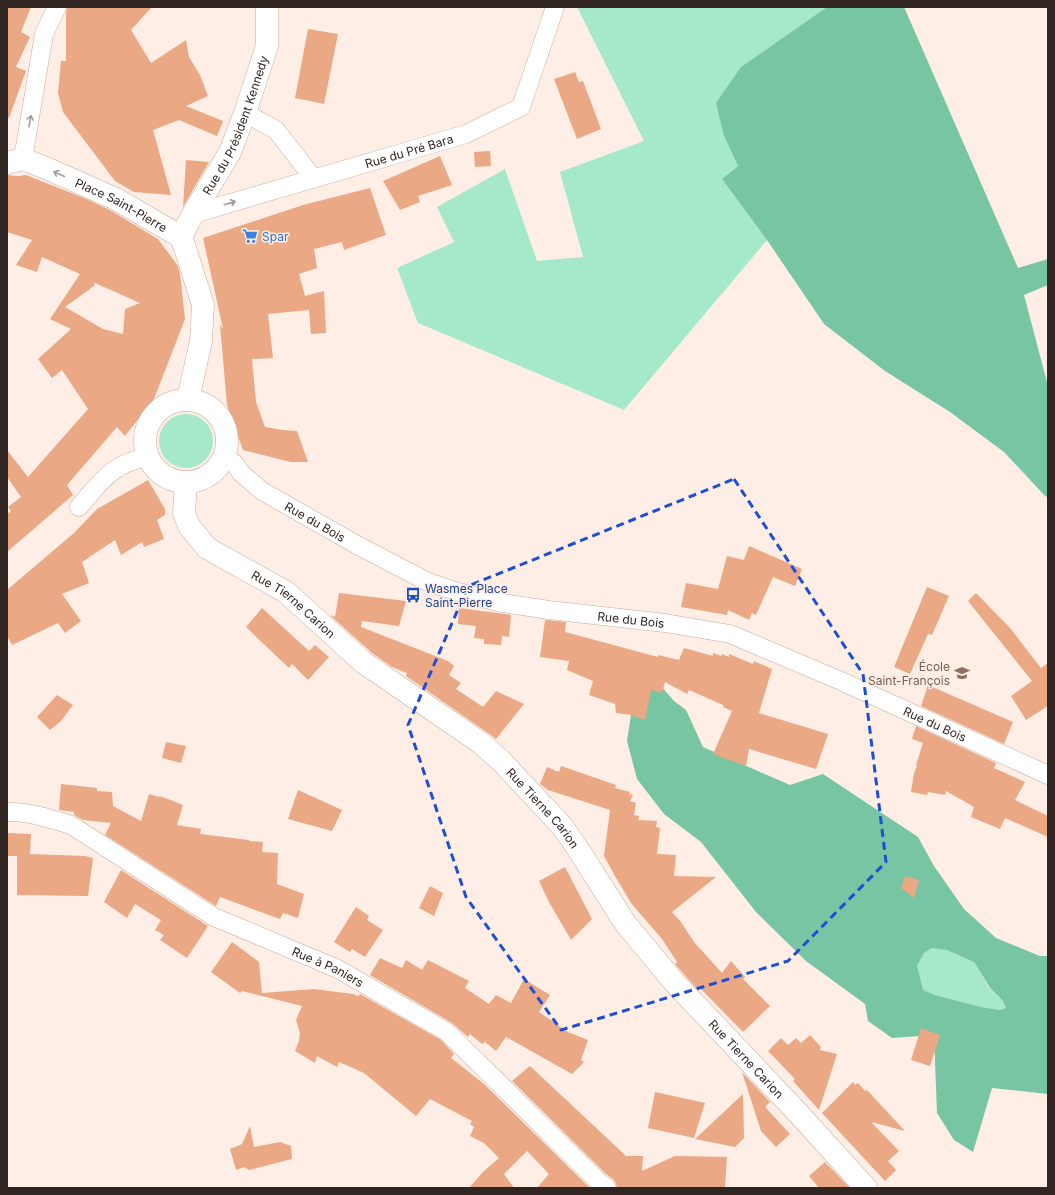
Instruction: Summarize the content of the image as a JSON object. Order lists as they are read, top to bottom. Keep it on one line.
{"streets":{"street":["Rue du Président Kennedy","Rue du Pré Bara","Place Saint-Pierre","Rue du Bois","Rue Tierne Carion","Rue à Paniers"]},"crossings":[["Rue du Président Kennedy","Rue du Pré Bara"],["Rue du Président Kennedy","Place Saint-Pierre"],["Place Saint-Pierre","Rue du Bois"],["Place Saint-Pierre","Rue Tierne Carion"],["Rue du Bois","Rue Tierne Carion"]],"places":{"supermarket":["Spar"],"bus stop":["Wasmes Place Saint-Pierre"],"school or university":["École Saint-François"]}}
